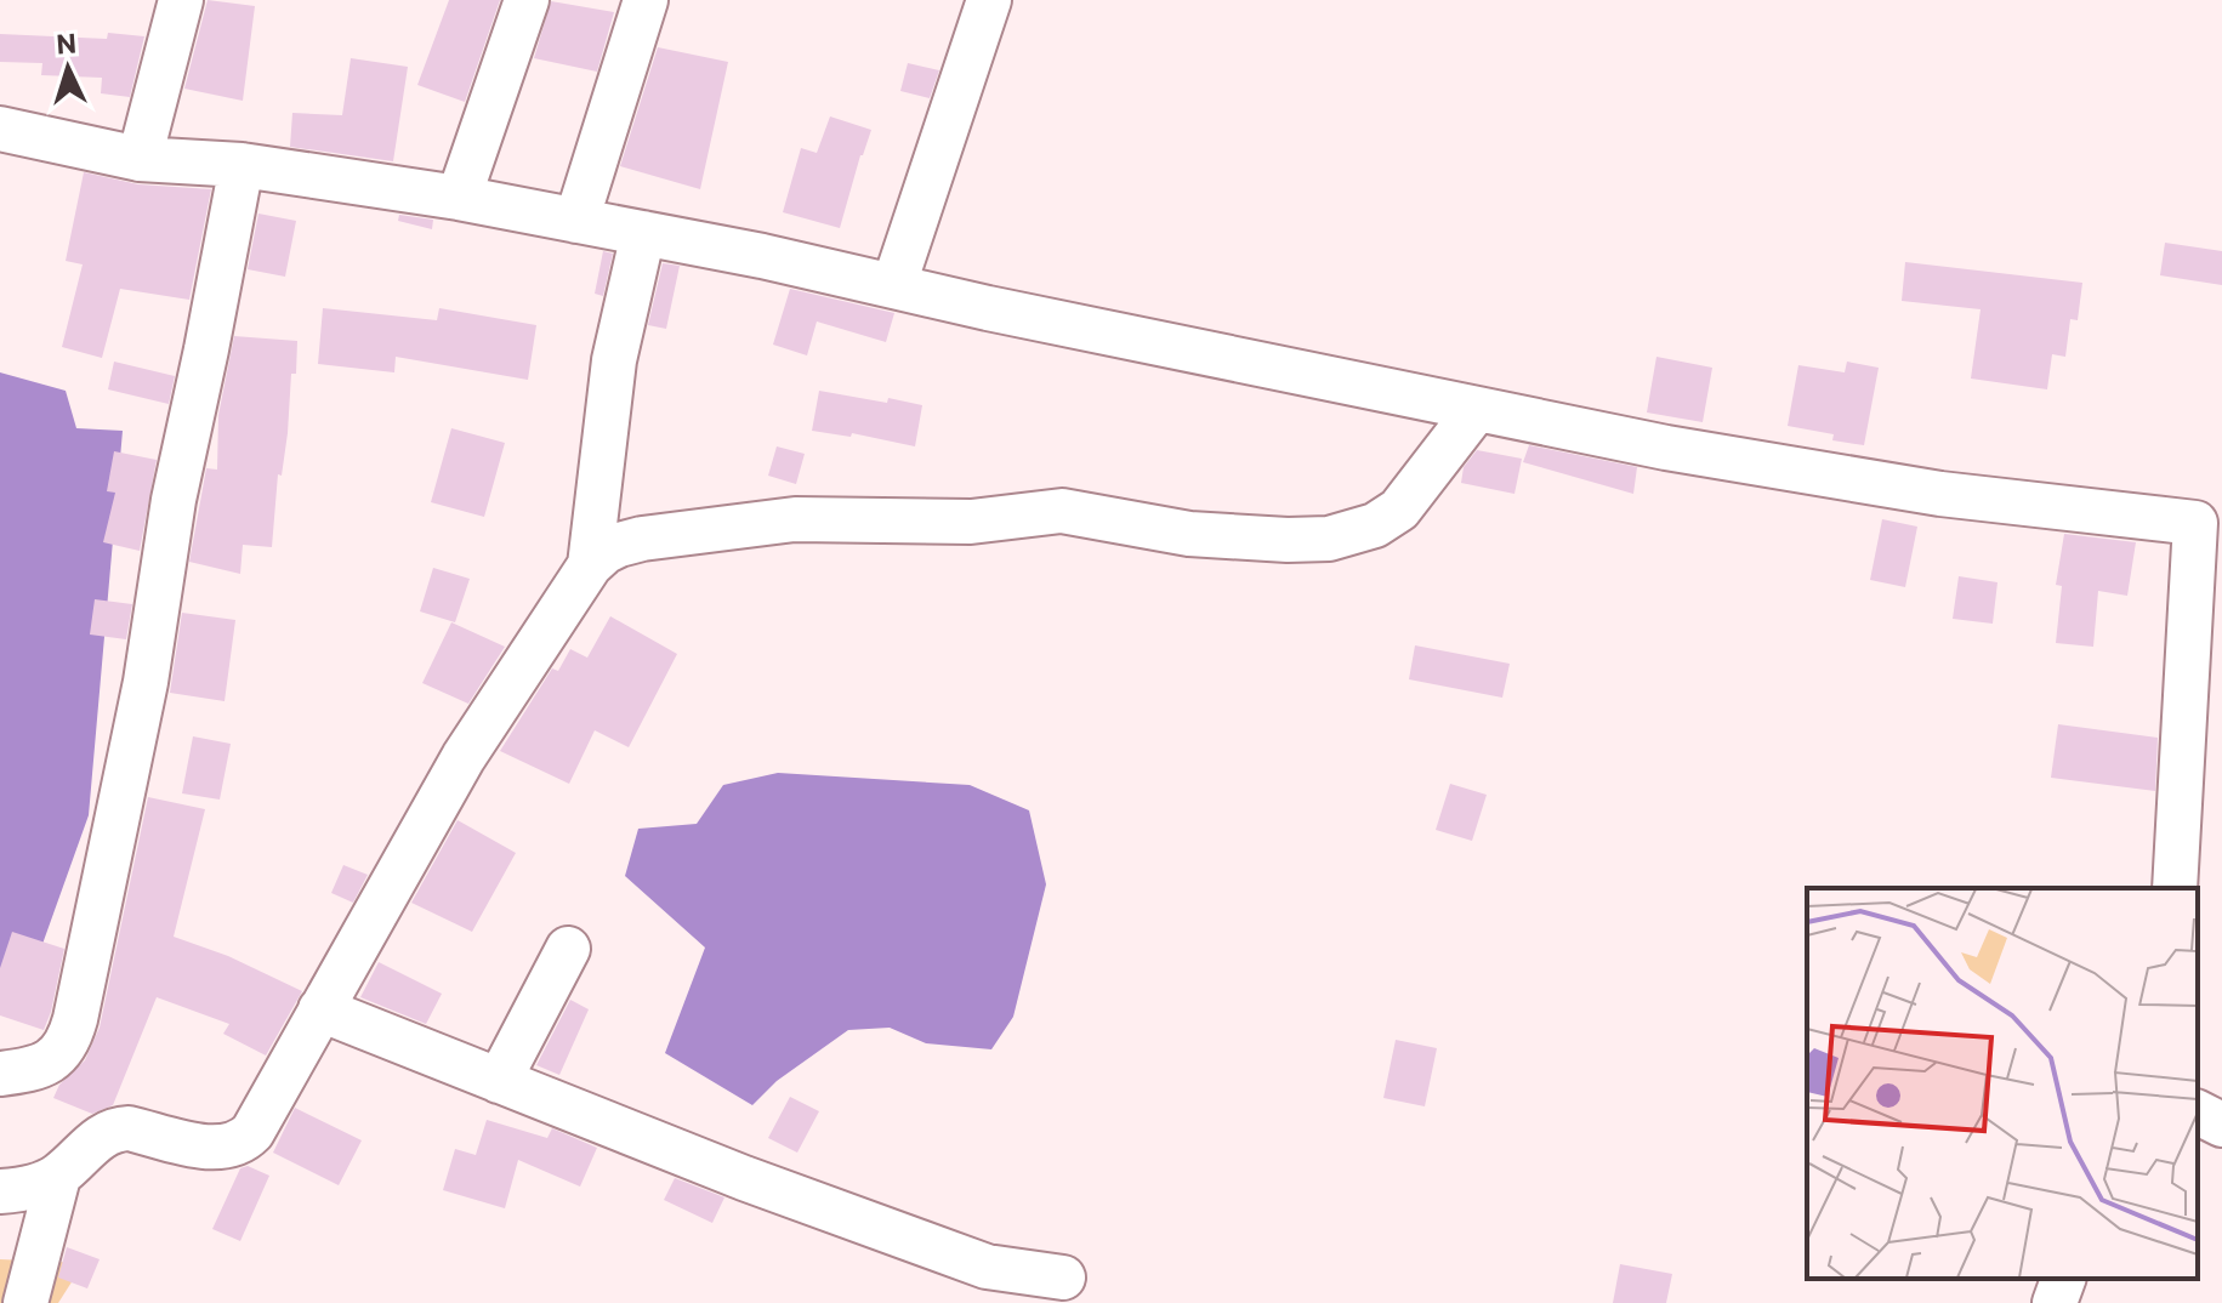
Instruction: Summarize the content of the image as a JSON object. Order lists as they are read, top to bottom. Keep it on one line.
{"north":"top"}
